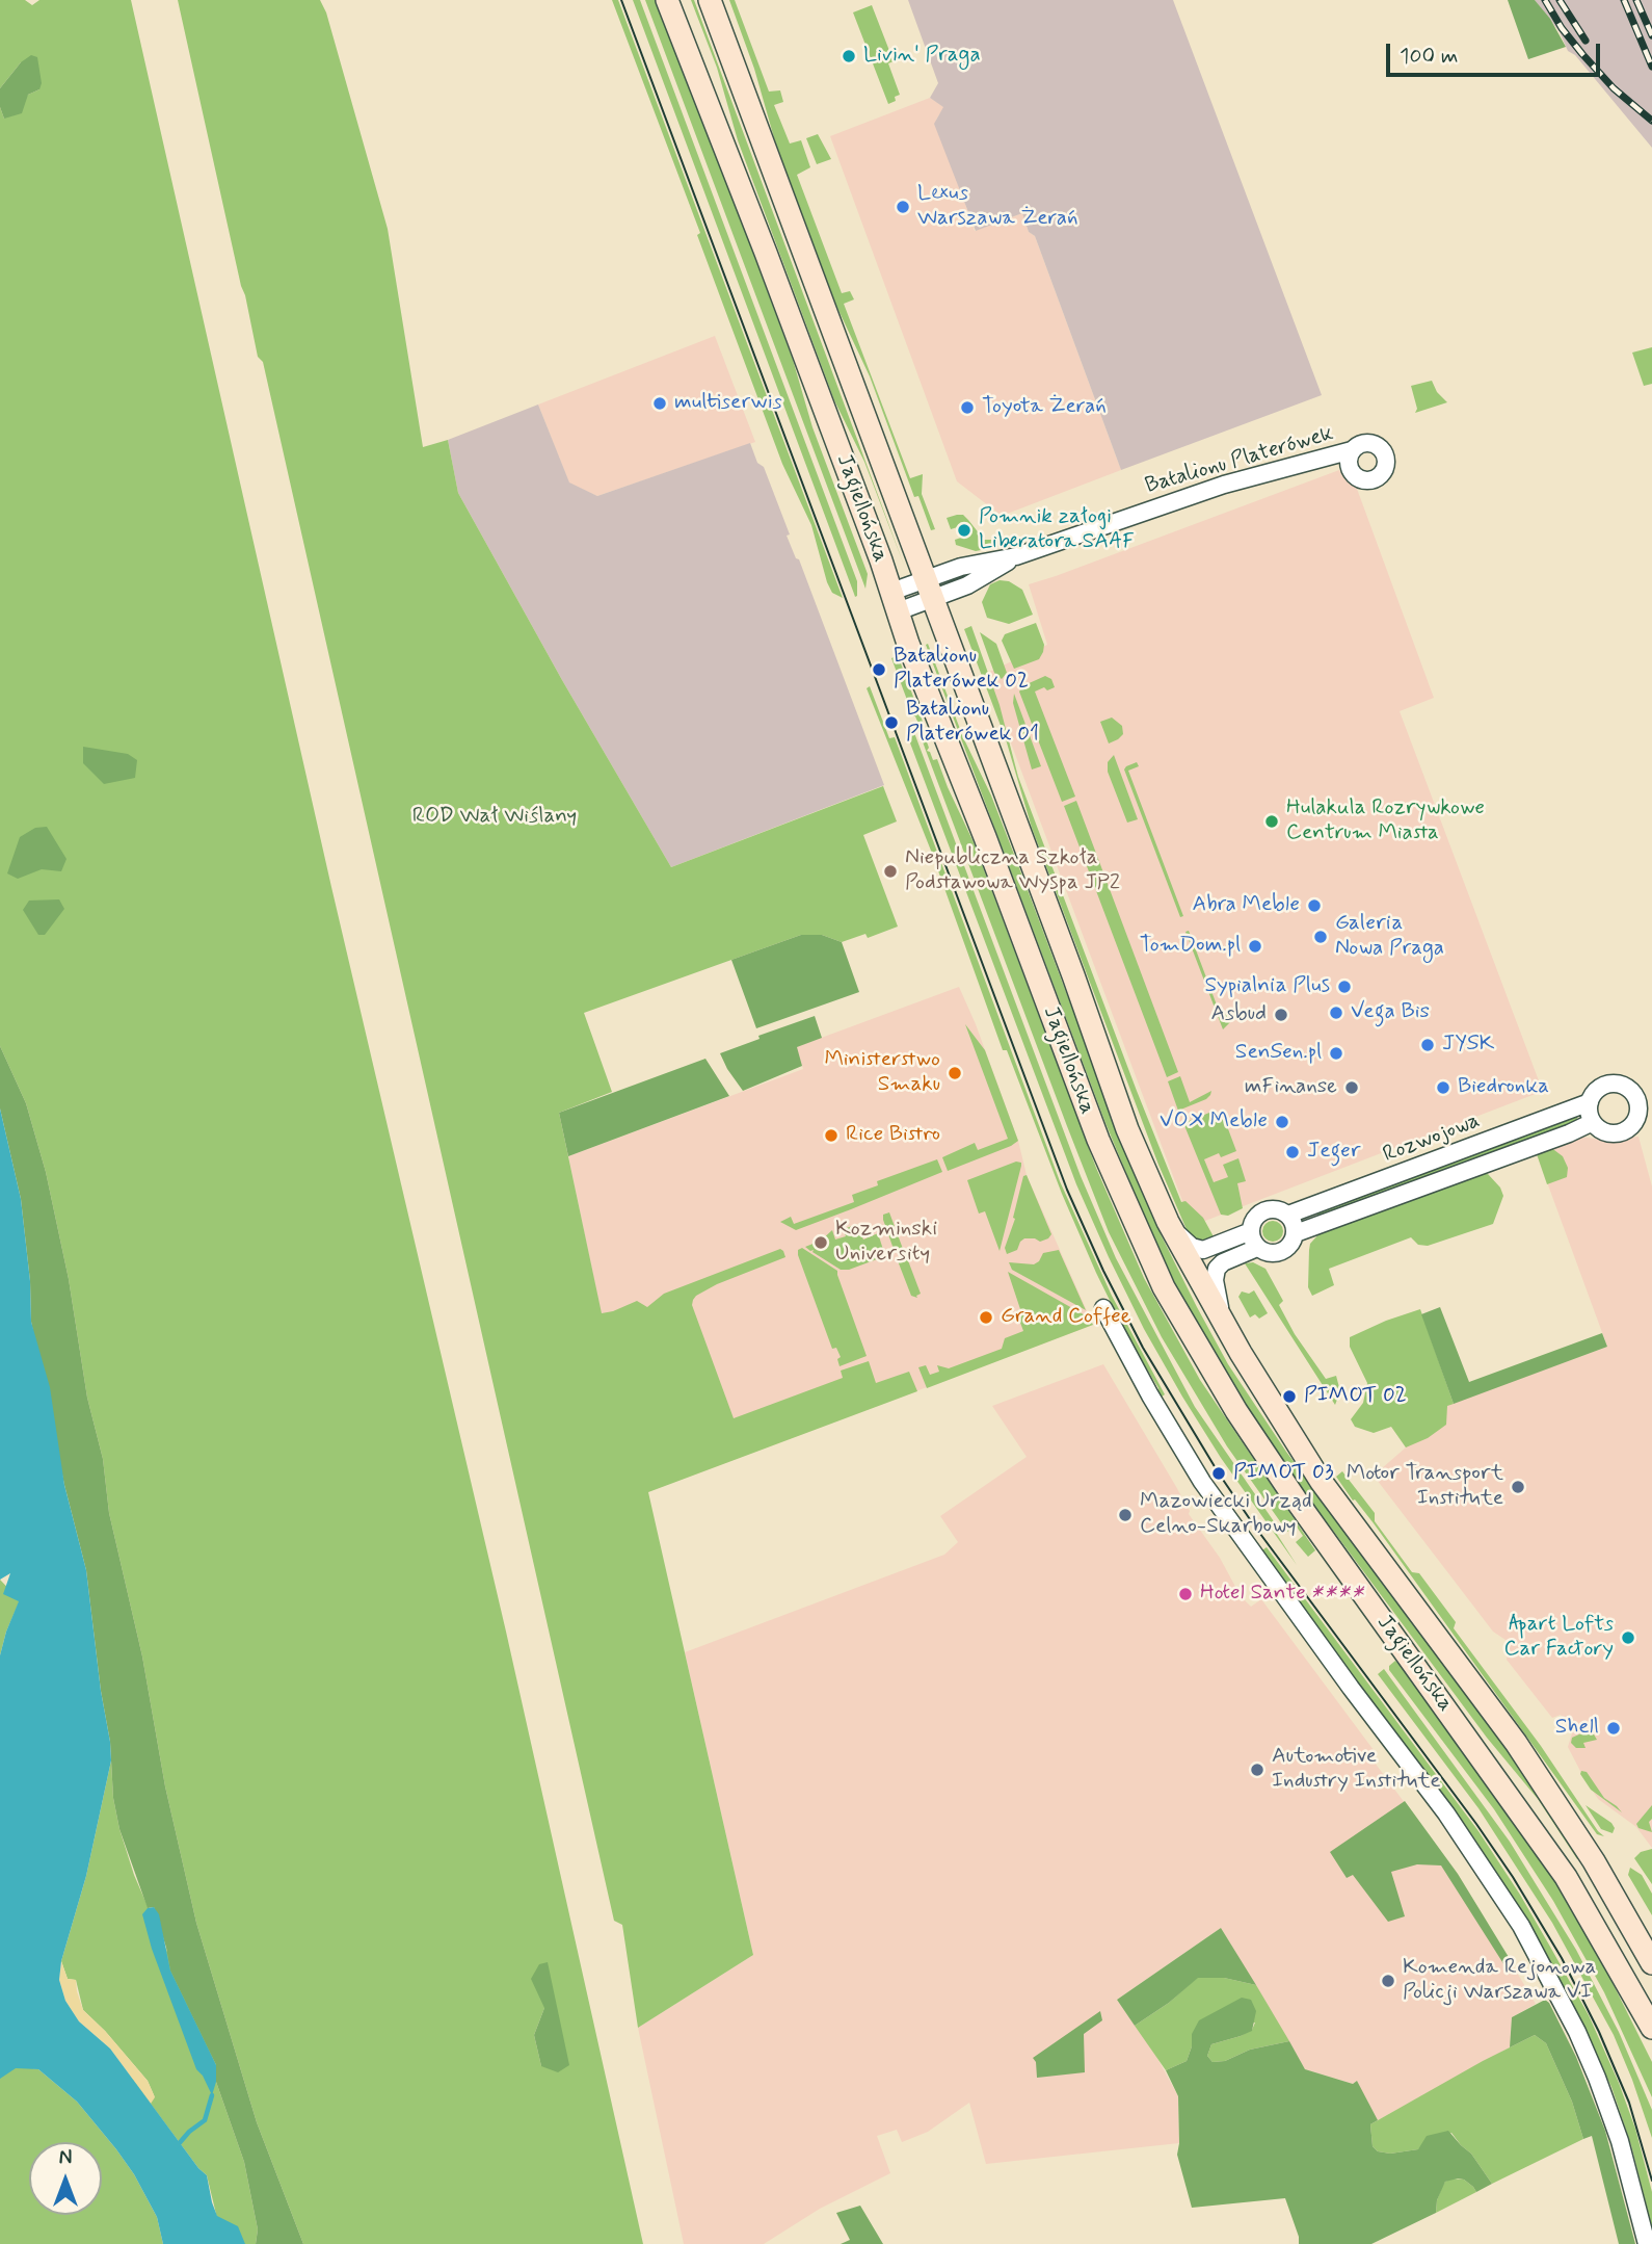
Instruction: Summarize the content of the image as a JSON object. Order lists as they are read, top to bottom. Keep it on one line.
{"streets":{"main road":["Jagiellońska"],"street":["Batalionu Platerówek","Rozwojowa"]},"crossings":[["Batalionu Platerówek","Jagiellońska"],["Jagiellońska","Rozwojowa"]],"parks":["ROD Wał Wiślany"],"places":["Livin' Praga","Lexus Warszawa Żerań","multiserwis","Toyota Żerań","Pomnik załogi Liberatora SAAF","Batalionu Platerówek 02","Batalionu Platerówek 01","Hulakula Rozrywkowe Centrum Miasta","Niepubliczna Szkoła Podstawowa Wyspa JP2","Abra Meble","Galeria Nowa Praga","TomDom.pl","Sypialnia Plus","Vega Bis","Asbud","JYSK","SenSen.pl","Ministerstwo Smaku","mFinanse","Biedronka","VOX Meble","Rice Bistro","Jeger","Kozminski University","Grand Coffee","PIMOT 02","PIMOT 03","Motor Transport Institute","Mazowiecki Urząd Celno-Skarbowy","Hotel Sante ****","Apart Lofts Car Factory","Shell","Automotive Industry Institute","Komenda Rejonowa Policji Warszawa VI"],"scale_bar":"100 m","north":"top"}
